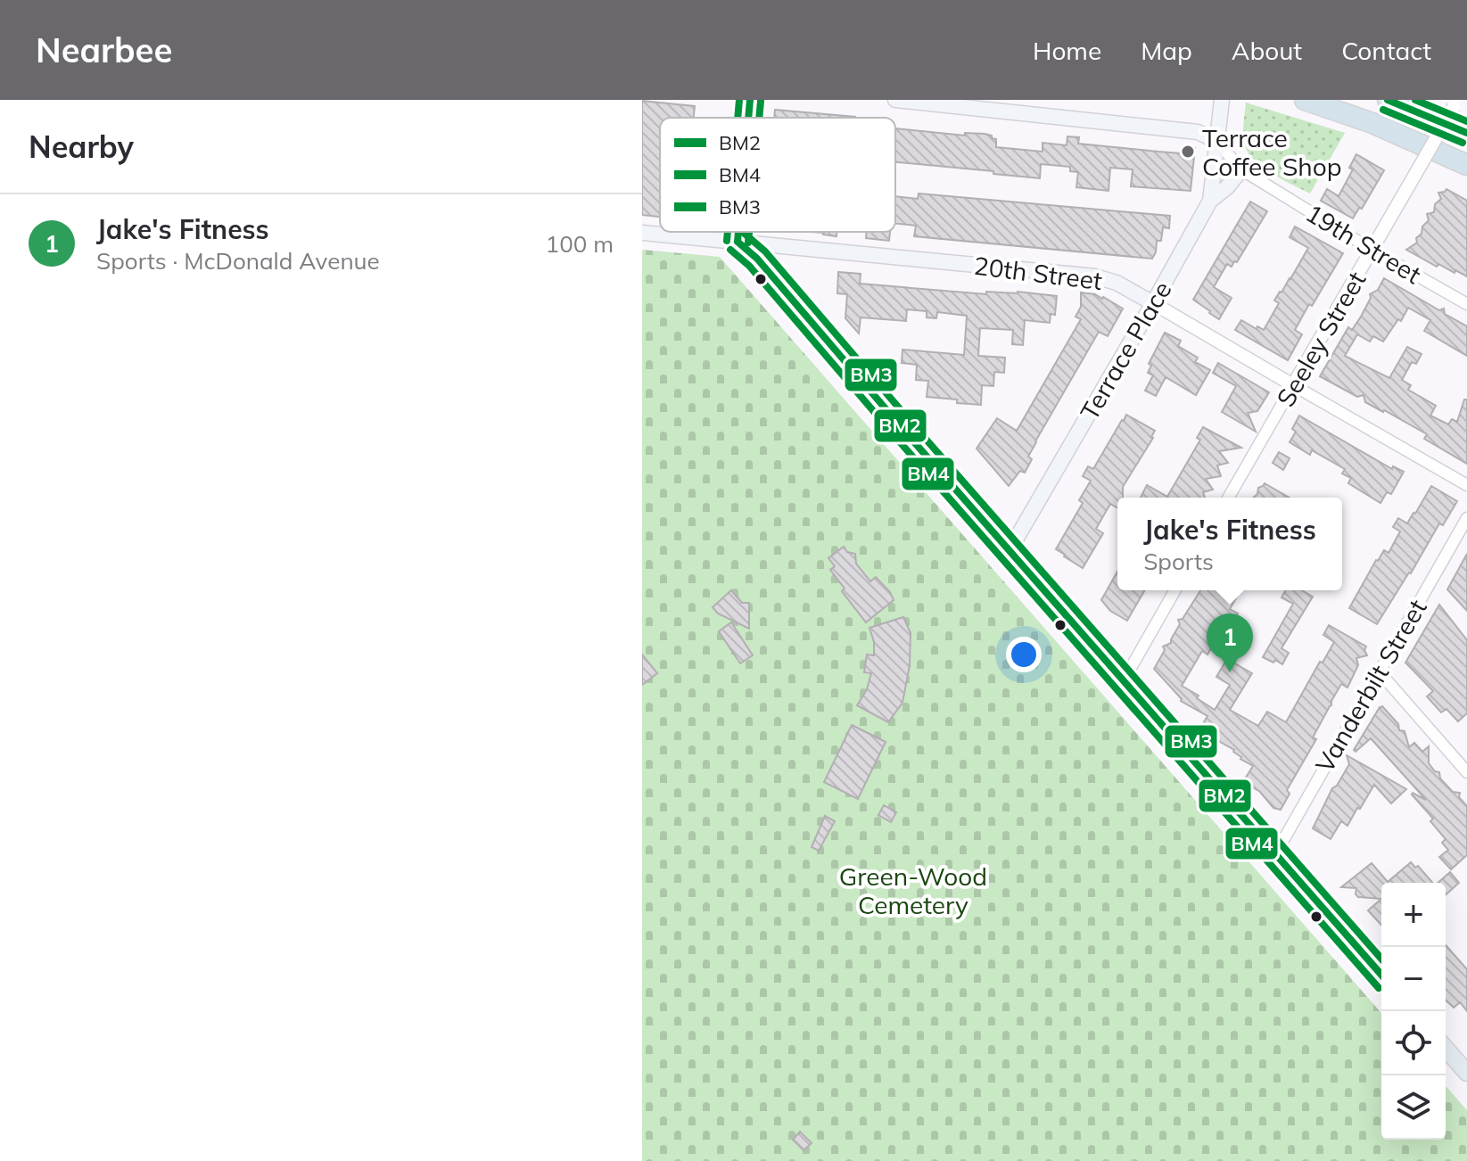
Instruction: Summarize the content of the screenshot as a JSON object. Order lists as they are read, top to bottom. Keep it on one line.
{"streets":{"main road":["20th Street","Terrace Place"],"street":["19th Street","Seeley Street","Vanderbilt Street"]},"crossings":[["19th Street","Seeley Street"],["19th Street","Terrace Place"],["20th Street","Seeley Street"],["20th Street","Terrace Place"]],"parks":["Green-Wood Cemetery"],"places":["Terrace Coffee Shop"],"lines":["transit line BM2","transit line BM3","transit line BM4"],"legend":["BM2","BM4","BM3"],"page":{"header":"Nearbee","nav":["Home","Map","About","Contact"],"heading":"Nearby","list":[{"mark":"1","name":"Jake's Fitness","note":"Sports · McDonald Avenue","value":"100 m"}],"popup":["Jake's Fitness","Sports"],"pins":"1","map_buttons":["+","−"]}}
